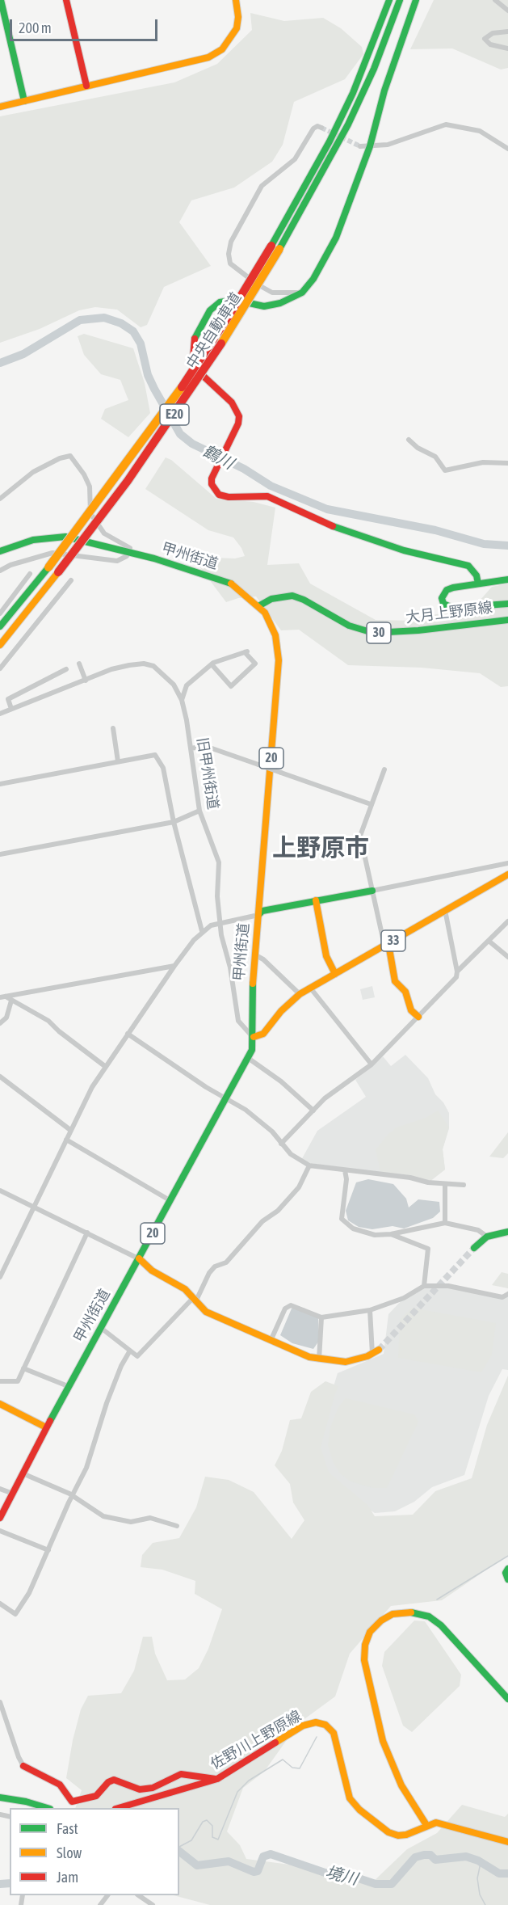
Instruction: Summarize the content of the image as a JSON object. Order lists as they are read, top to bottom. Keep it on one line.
{"streets":{"main road":["中央自動車道","E20","甲州街道","大月上野原線","30","20","33","佐野川上野原線"],"street":["旧甲州街道"]},"crossings":[["甲州街道","大月上野原線"],["甲州街道","旧甲州街道"],["甲州街道","33"],["旧甲州街道","33"]],"districts":["上野原市"],"water":["鶴川","境川"],"legend":["Fast","Slow","Jam"],"scale_bar":"200 m"}
